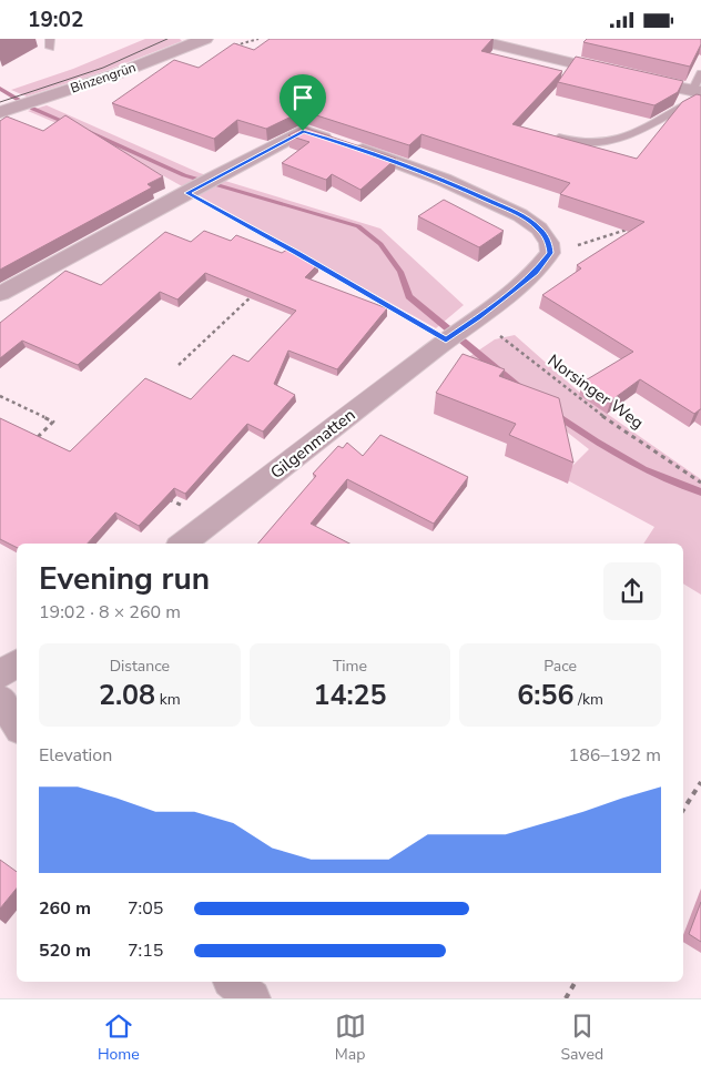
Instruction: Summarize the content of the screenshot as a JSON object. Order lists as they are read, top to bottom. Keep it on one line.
{"streets":{"street":["Binzengrün","Gilgenmatten"],"path":["Norsinger Weg"]},"crossings":[["Norsinger Weg","Gilgenmatten"]],"page":{"status":"19:02","heading":["Evening run","19:02 · 8 × 260 m"],"stats":[["Distance","2.08 km"],["Time","14:25"],["Pace","6:56 /km"]],"chart":["Elevation","186–192 m"],"list":[{"name":"260 m","note":"7:05"},{"name":"520 m","note":"7:15"}],"tabs":["Home","Map","Saved"]}}
